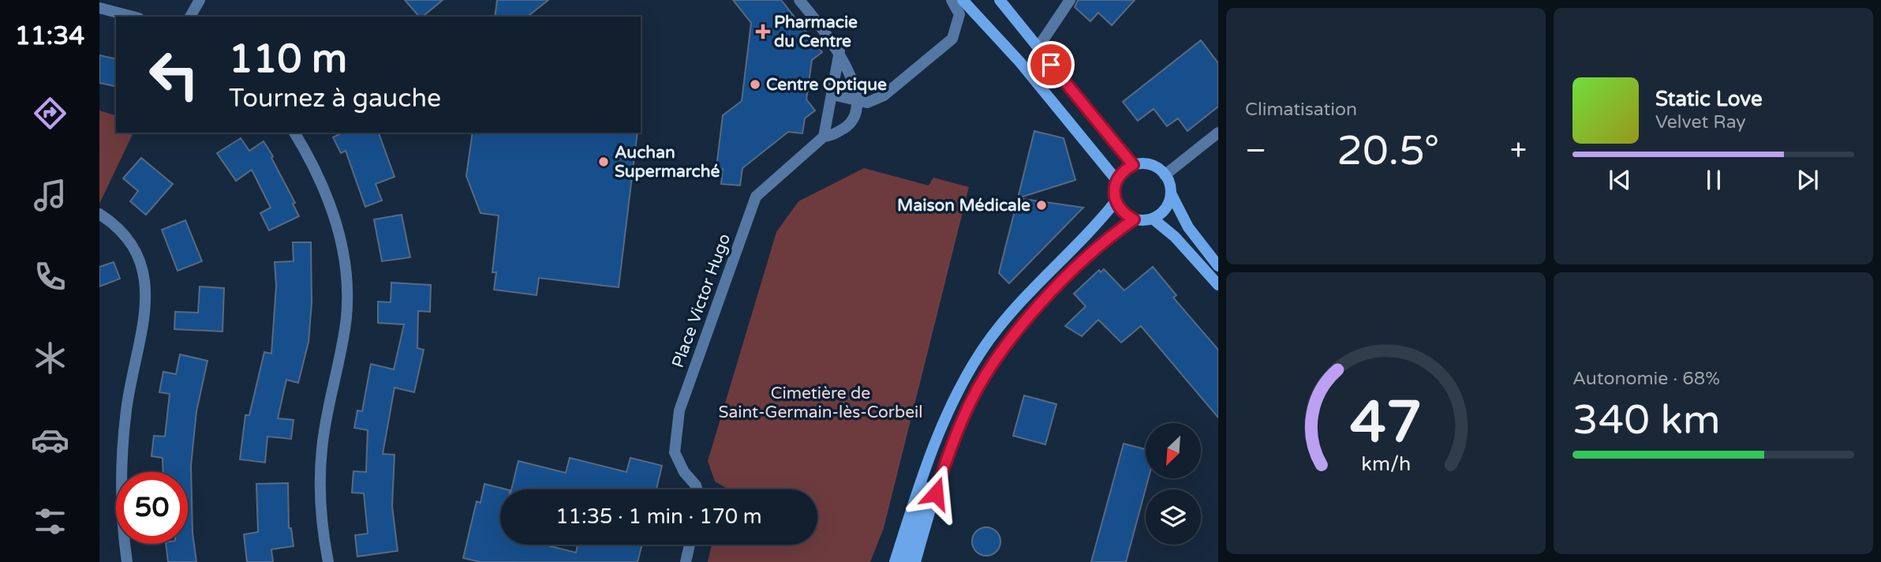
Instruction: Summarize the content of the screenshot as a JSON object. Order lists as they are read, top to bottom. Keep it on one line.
{"streets":{"street":["Place Victor Hugo"]},"parks":["Cimetière de Saint-Germain-lès-Corbeil"],"places":{"health":["Pharmacie du Centre"],"other":["Centre Optique","Auchan Supermarché","Maison Médicale"]},"north":"bottom left","page":{"tabs":"11:34","tile":["Climatisation",["Autonomie · 68%","340 km"]],"turn":["110 m","Tournez à gauche"],"song":["Static Love","Velvet Ray"],"heat":["−","20.5°","+"],"limit":"50","trip":"11:35 · 1 min · 170 m","gauge":["47","km/h"]}}
